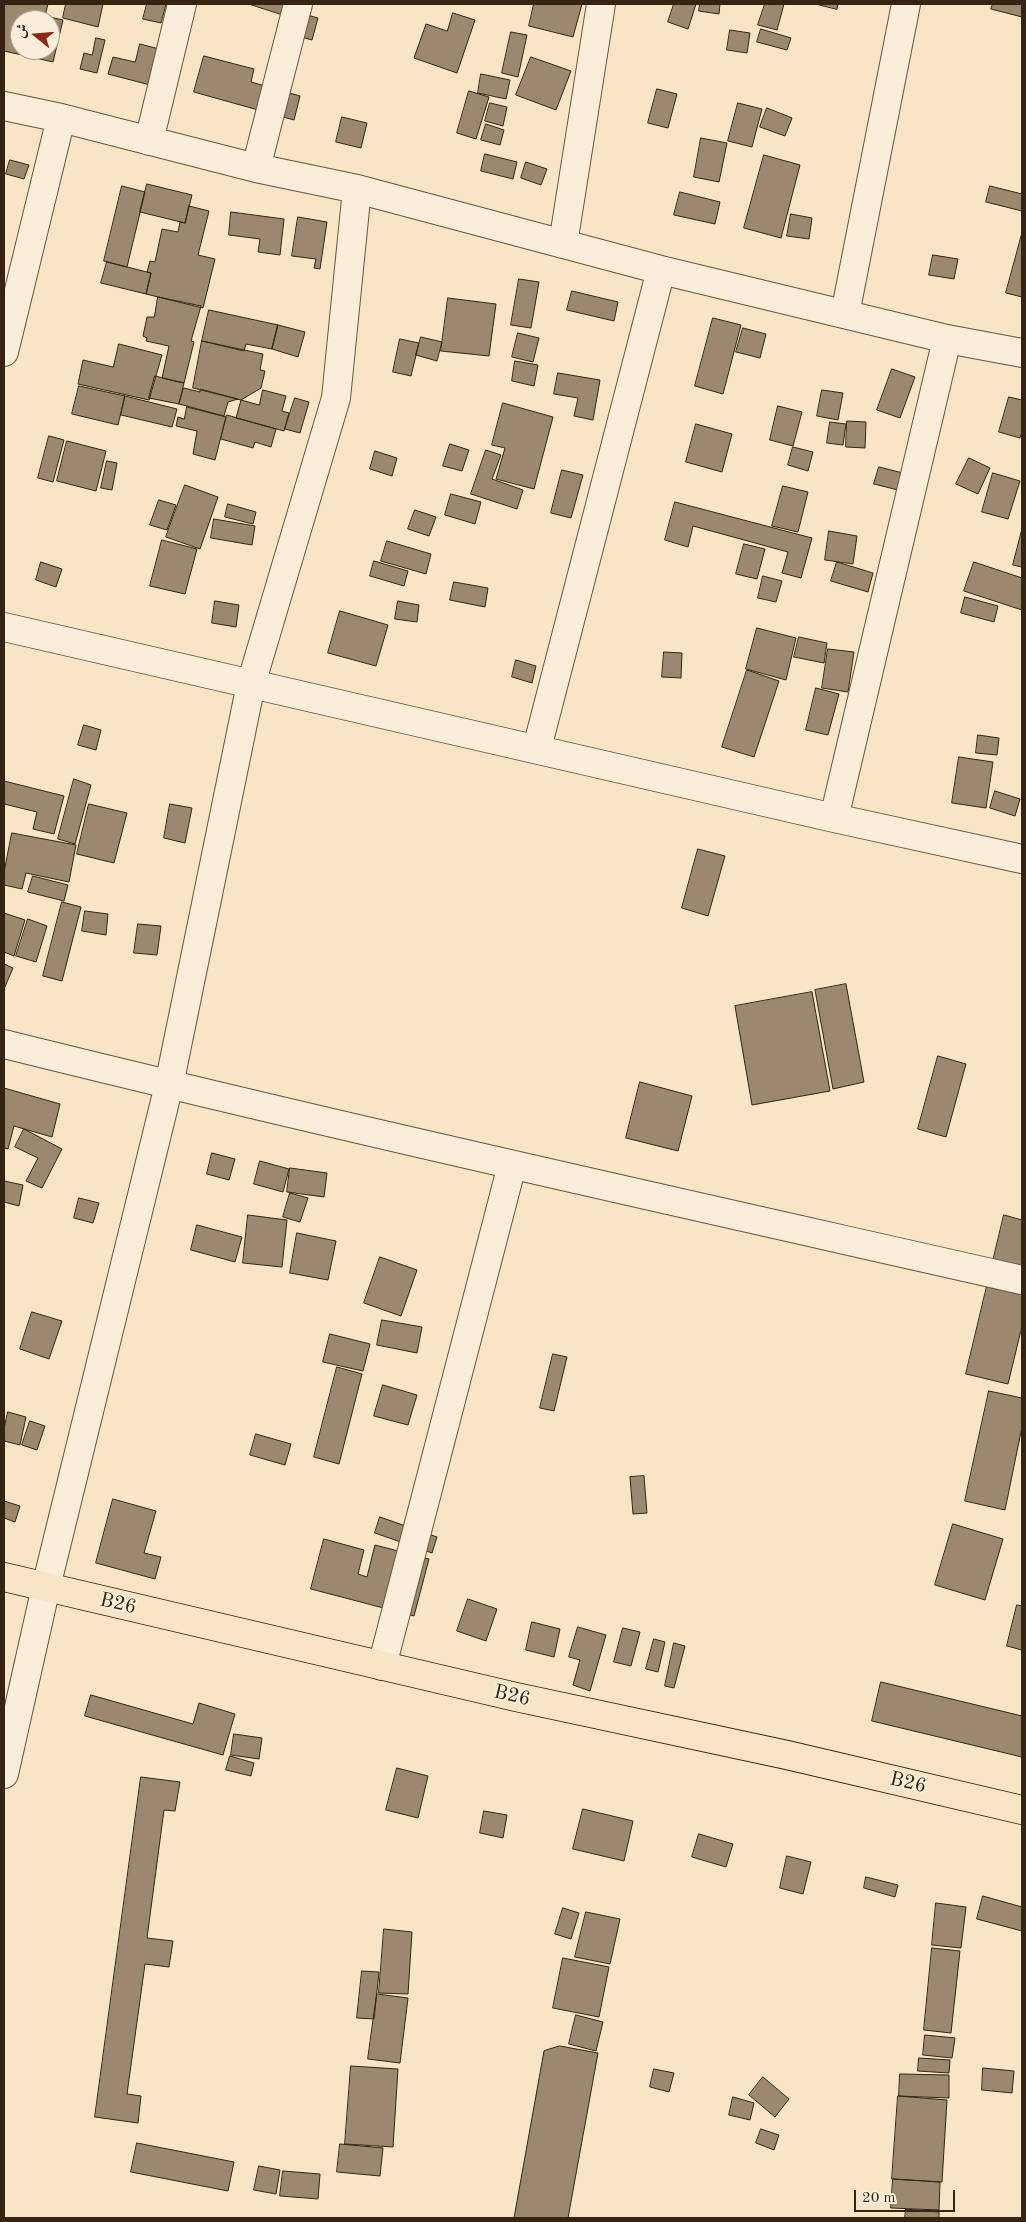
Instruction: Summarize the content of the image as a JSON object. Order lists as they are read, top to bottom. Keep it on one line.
{"streets":{"highway":["B26"]},"scale_bar":"20 m","north":"left"}
